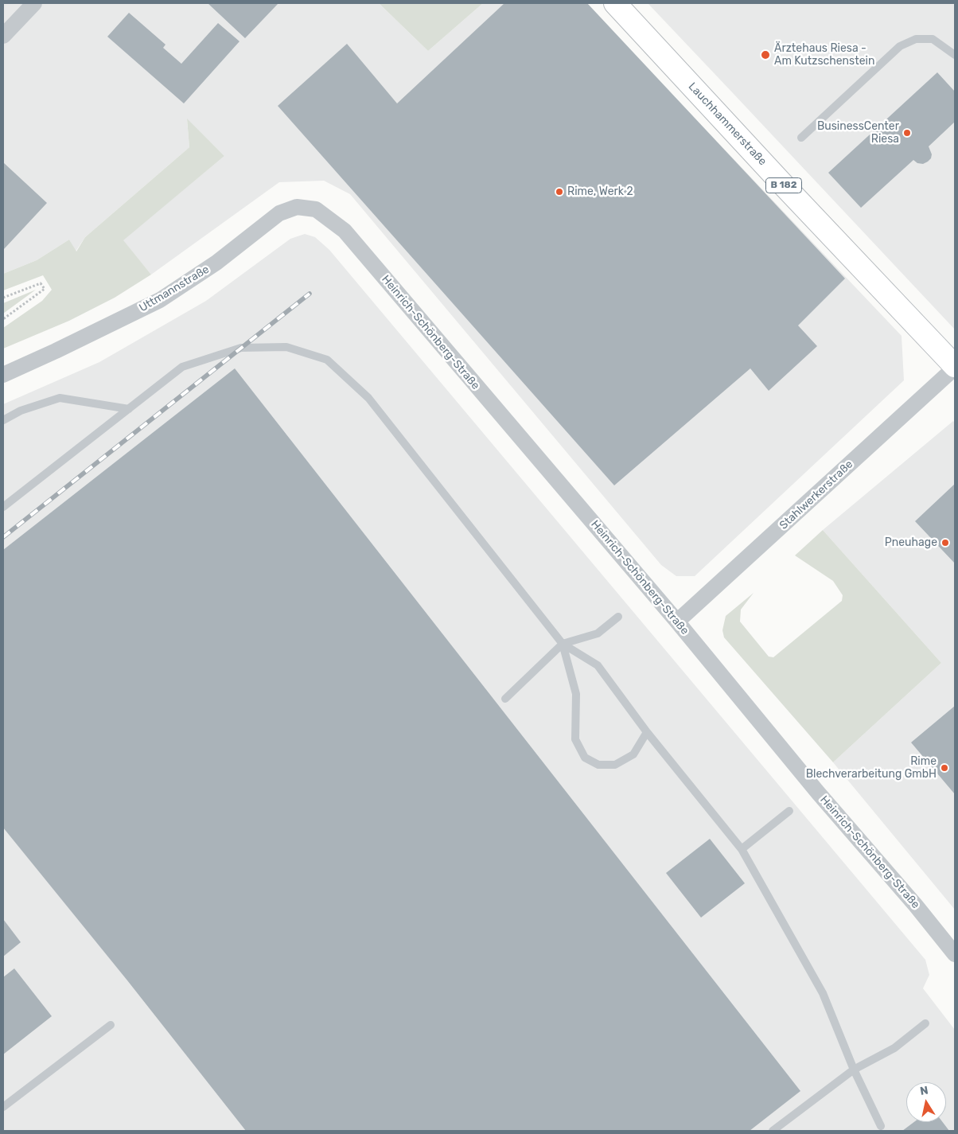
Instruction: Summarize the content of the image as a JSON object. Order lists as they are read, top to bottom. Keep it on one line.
{"streets":{"main road":["Lauchhammerstraße","B 182"],"street":["Uttmannstraße","Heinrich-Schönberg-Straße","Stahlwerkerstraße"]},"crossings":[["Lauchhammerstraße","Stahlwerkerstraße"],["Uttmannstraße","Heinrich-Schönberg-Straße"],["Heinrich-Schönberg-Straße","Stahlwerkerstraße"]],"places":["Ärztehaus Riesa - Am Kutzschenstein","BusinessCenter Riesa","Rime, Werk 2","Pneuhage","Rime Blechverarbeitung GmbH"],"north":"top"}
